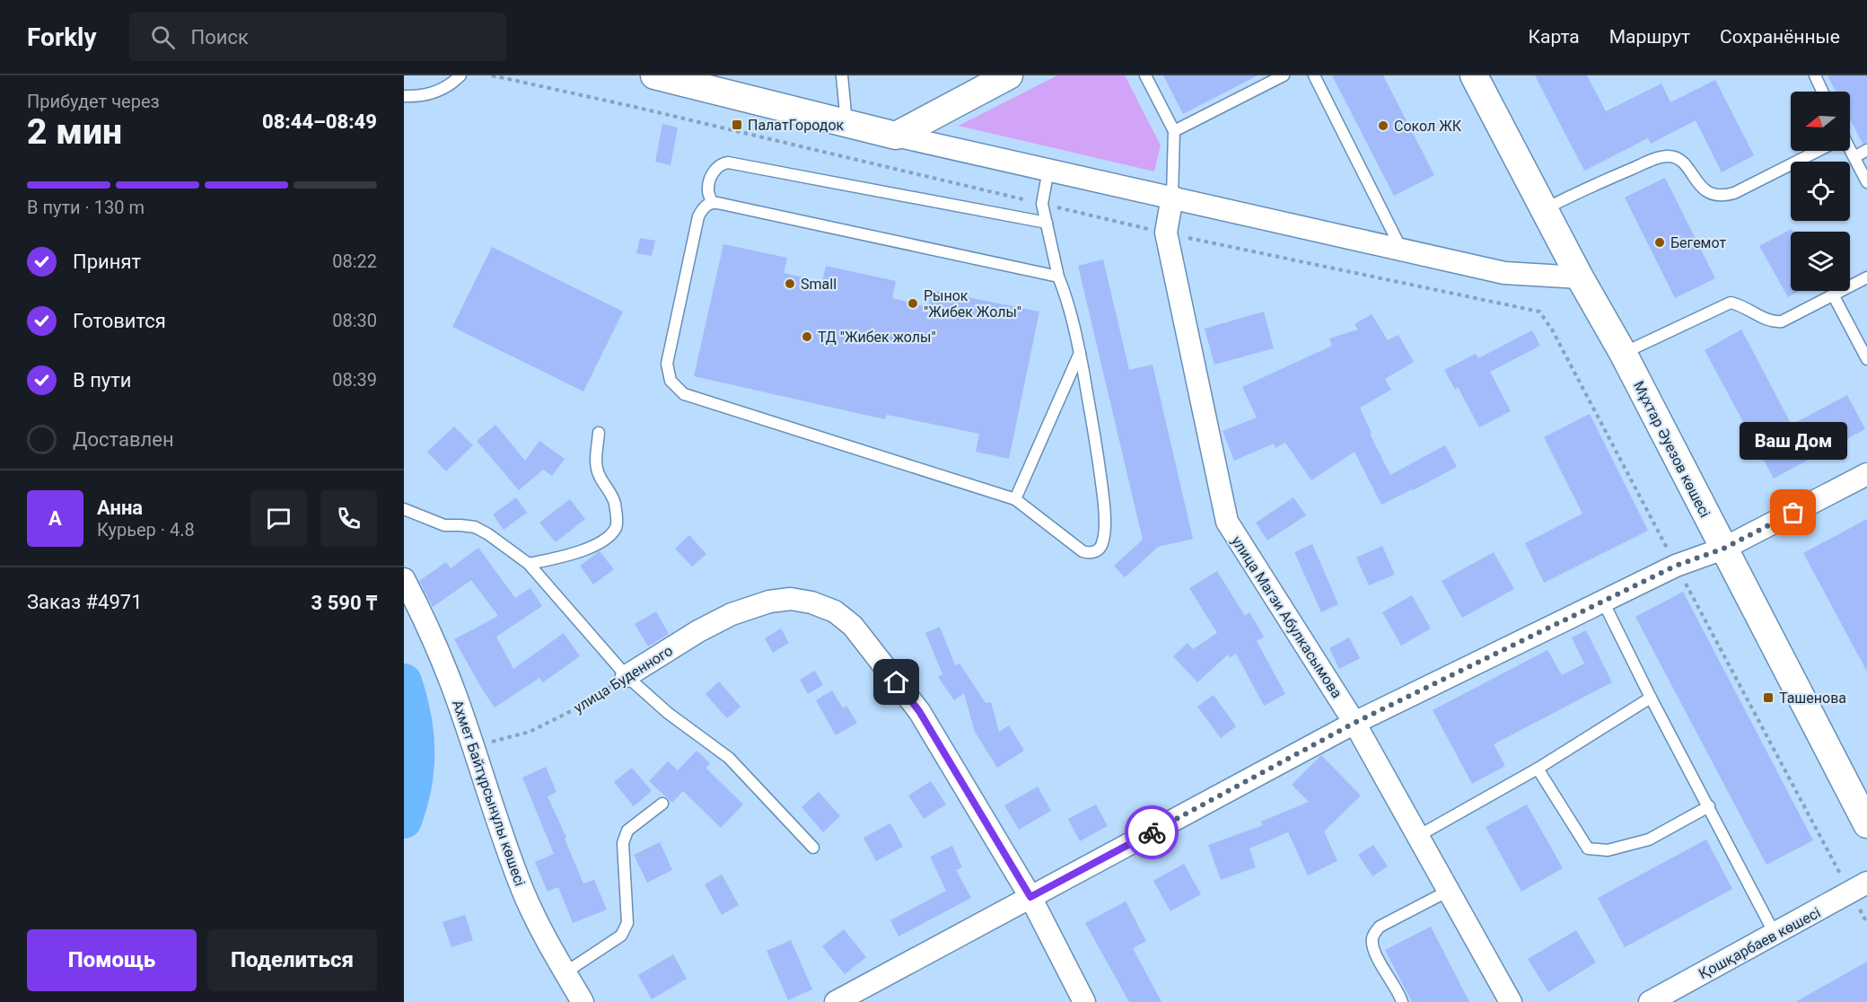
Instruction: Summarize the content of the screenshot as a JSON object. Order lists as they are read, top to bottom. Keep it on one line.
{"streets":{"street":["Мұхтар Әуезов көшесі","улица Магзи Абулкасымова","улица Буденного","Ахмет Байтұрсынұлы көшесі","Қошқарбаев көшесі"]},"crossings":[["улица Буденного","Ахмет Байтұрсынұлы көшесі"]],"places":{"transit":["ПалатГородок","Ташенова"],"other":["Сокол ЖК","Бегемот","Small","Рынок \"Жибек Жолы\"","ТД \"Жибек жолы\"","Ваш Дом"]},"north":"left","page":{"header":"Forkly","search":"Поиск","nav":["Карта","Маршрут","Сохранённые"],"heading":["2 мин","Прибудет через","08:44–08:49"],"panel":["Анна","Курьер · 4.8","Заказ #4971","3 590 ₸"],"bar":"В пути · 130 m","list":[["Принят","08:22"],["Готовится","08:30"],["В пути","08:39"],"Доставлен"],"bubble":"Ваш Дом","round":"А","buttons":["Помощь","Поделиться"]}}
